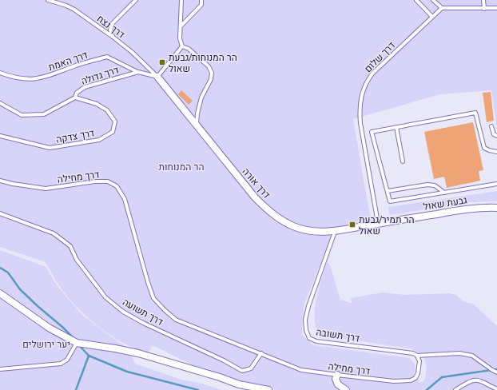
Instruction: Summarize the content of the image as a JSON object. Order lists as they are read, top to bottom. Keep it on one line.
{"streets":{"street":["דרך אורה","גבעת שאול"],"lane":["דרך נצח","דרך שלום","דרך האמת","דרך גדולה","דרך צדקה","דרך מחילה","דרך תשועה","דרך תשובה"]},"crossings":[["דרך נצח","דרך גדולה"],["דרך נצח","דרך אורה"],["דרך שלום","דרך אורה"],["דרך שלום","גבעת שאול"],["דרך האמת","דרך גדולה"],["דרך גדולה","דרך צדקה"],["דרך גדולה","דרך אורה"],["דרך מחילה","דרך תשועה"],["דרך מחילה","דרך תשובה"],["דרך אורה","גבעת שאול"],["דרך אורה","דרך תשובה"]],"parks":["הר המנוחות","יער ירושלים"],"places":{"transit":["הר המנוחות/גבעת שאול","הר תמיר/גבעת שאול"]}}
